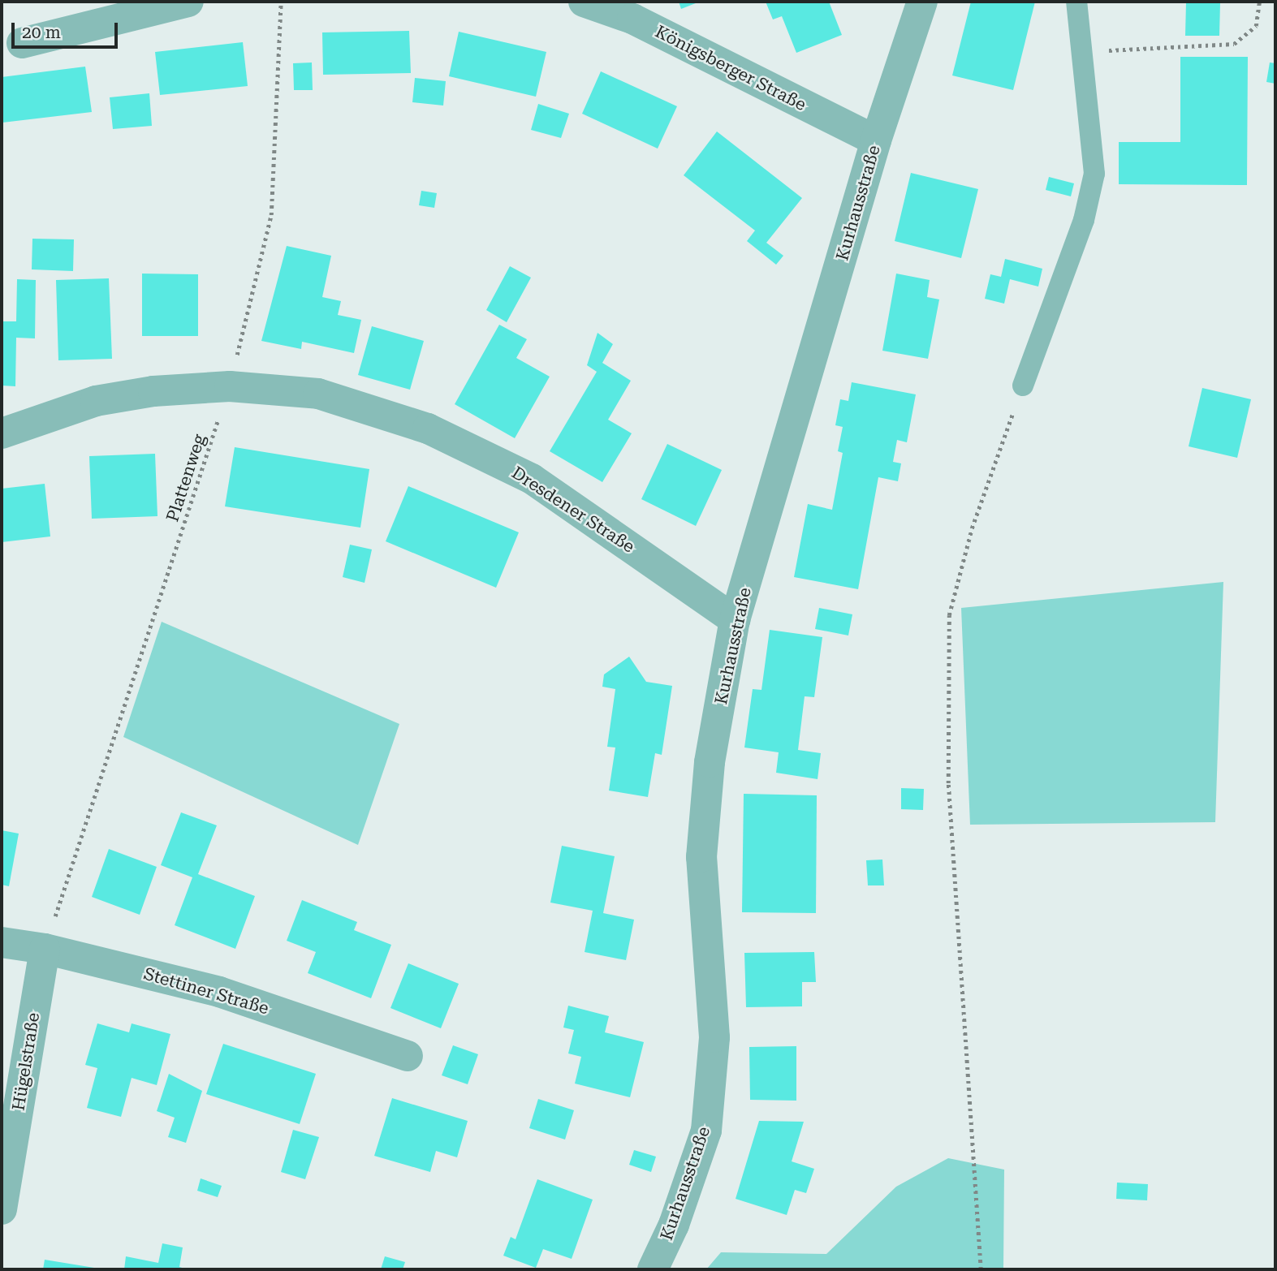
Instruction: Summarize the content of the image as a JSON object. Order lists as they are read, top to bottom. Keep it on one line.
{"streets":{"street":["Königsberger Straße","Kurhausstraße","Dresdener Straße","Stettiner Straße","Hügelstraße"],"path":["Plattenweg"]},"crossings":[["Königsberger Straße","Kurhausstraße"],["Kurhausstraße","Dresdener Straße"],["Plattenweg","Dresdener Straße"],["Plattenweg","Stettiner Straße"],["Plattenweg","Hügelstraße"],["Stettiner Straße","Hügelstraße"]],"scale_bar":"20 m"}
